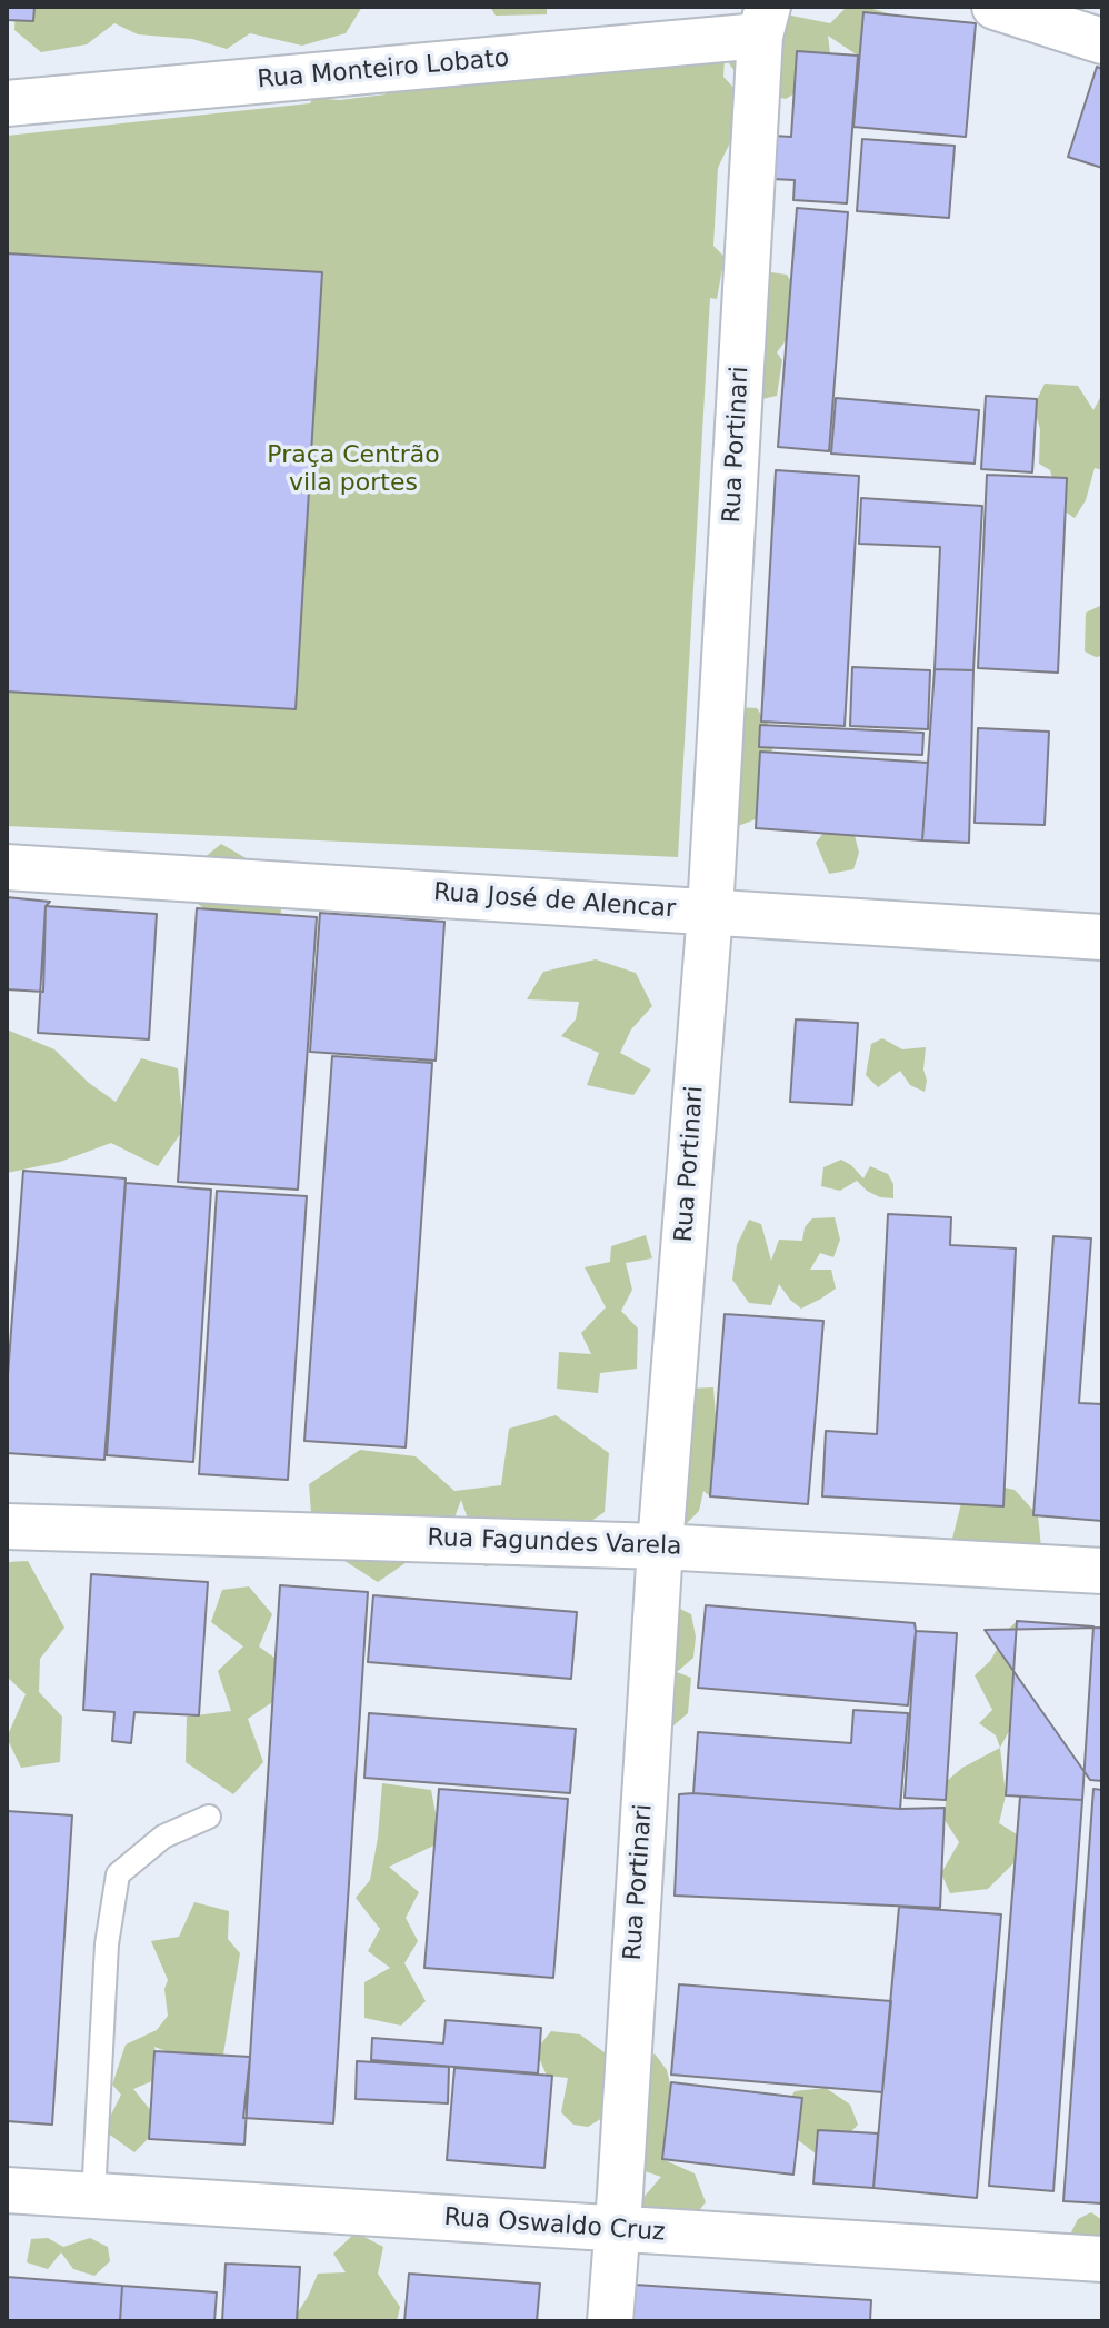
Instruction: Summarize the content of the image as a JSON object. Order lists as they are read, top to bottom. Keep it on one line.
{"streets":{"street":["Rua Monteiro Lobato","Rua Portinari","Rua José de Alencar","Rua Fagundes Varela","Rua Oswaldo Cruz"]},"crossings":[["Rua Monteiro Lobato","Rua Portinari"],["Rua Portinari","Rua José de Alencar"],["Rua Portinari","Rua Fagundes Varela"],["Rua Portinari","Rua Oswaldo Cruz"]],"parks":["Praça Centrão vila portes"]}
